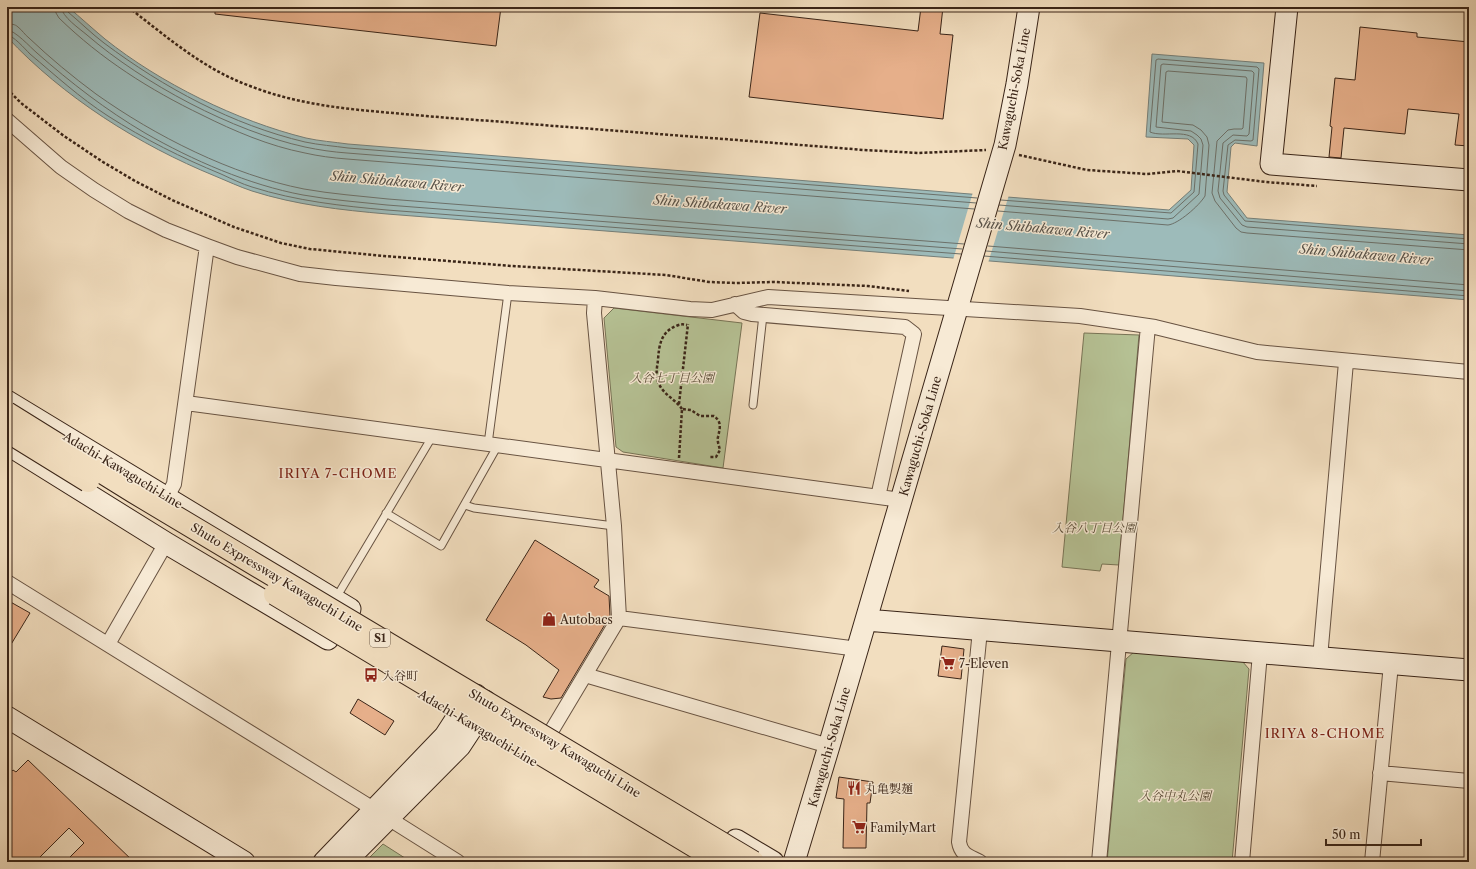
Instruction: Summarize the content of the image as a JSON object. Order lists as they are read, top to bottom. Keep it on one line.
{"streets":{"highway":["Shuto Expressway Kawaguchi Line","S1"],"main road":["Kawaguchi-Soka Line","Adachi-Kawaguchi Line"]},"districts":["IRIYA 7-CHOME","IRIYA 8-CHOME"],"water":["Shin Shibakawa River"],"parks":["入谷七丁目公園","入谷八丁目公園","入谷中丸公園"],"places":{"shop":["Autobacs"],"supermarket":["7-Eleven","FamilyMart"],"bus stop":["入谷町"],"restaurant":["丸亀製麺"]},"scale_bar":"50 m"}
